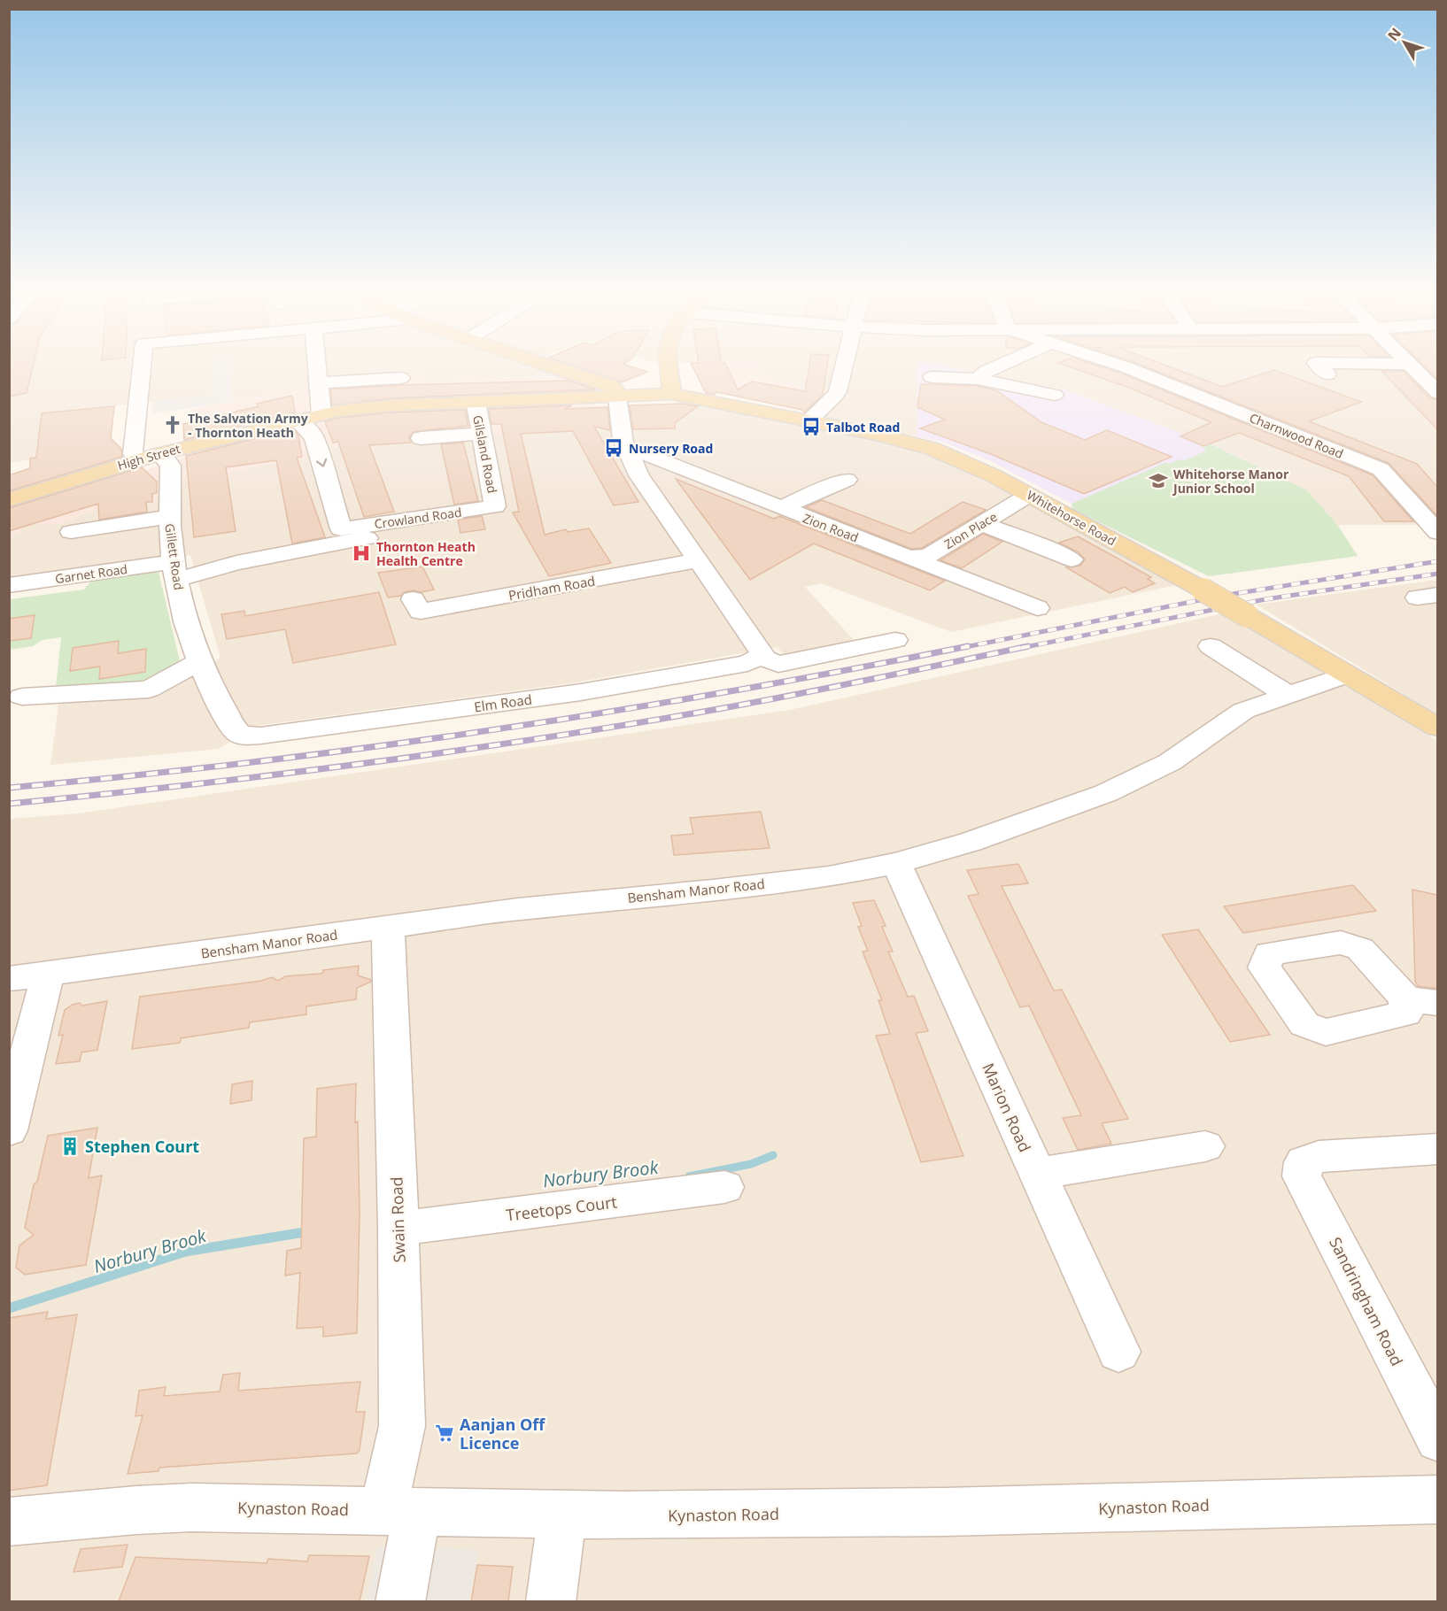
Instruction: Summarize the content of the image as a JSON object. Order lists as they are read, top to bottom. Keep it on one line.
{"streets":{"main road":["High Street","Whitehorse Road"],"street":["Charnwood Road","Gilsland Road","Crowland Road","Zion Road","Zion Place","Gillett Road","Garnet Road","Pridham Road","Elm Road","Bensham Manor Road","Marion Road","Treetops Court","Swain Road","Sandringham Road","Kynaston Road"]},"crossings":[["Gilsland Road","High Street"],["Gilsland Road","Crowland Road"],["High Street","Whitehorse Road"],["High Street","Gillett Road"],["Crowland Road","Garnet Road"],["Whitehorse Road","Zion Place"],["Whitehorse Road","Bensham Manor Road"],["Zion Road","Zion Place"],["Gillett Road","Garnet Road"],["Gillett Road","Elm Road"],["Bensham Manor Road","Marion Road"],["Bensham Manor Road","Swain Road"],["Treetops Court","Swain Road"],["Swain Road","Kynaston Road"]],"water":["Norbury Brook"],"places":{"church":["The Salvation Army - Thornton Heath"],"bus stop":["Talbot Road","Nursery Road"],"school or university":["Whitehorse Manor Junior School"],"hospital":["Thornton Heath Health Centre"],"building":["Stephen Court"],"supermarket":["Aanjan Off Licence"]},"north":"top left"}
